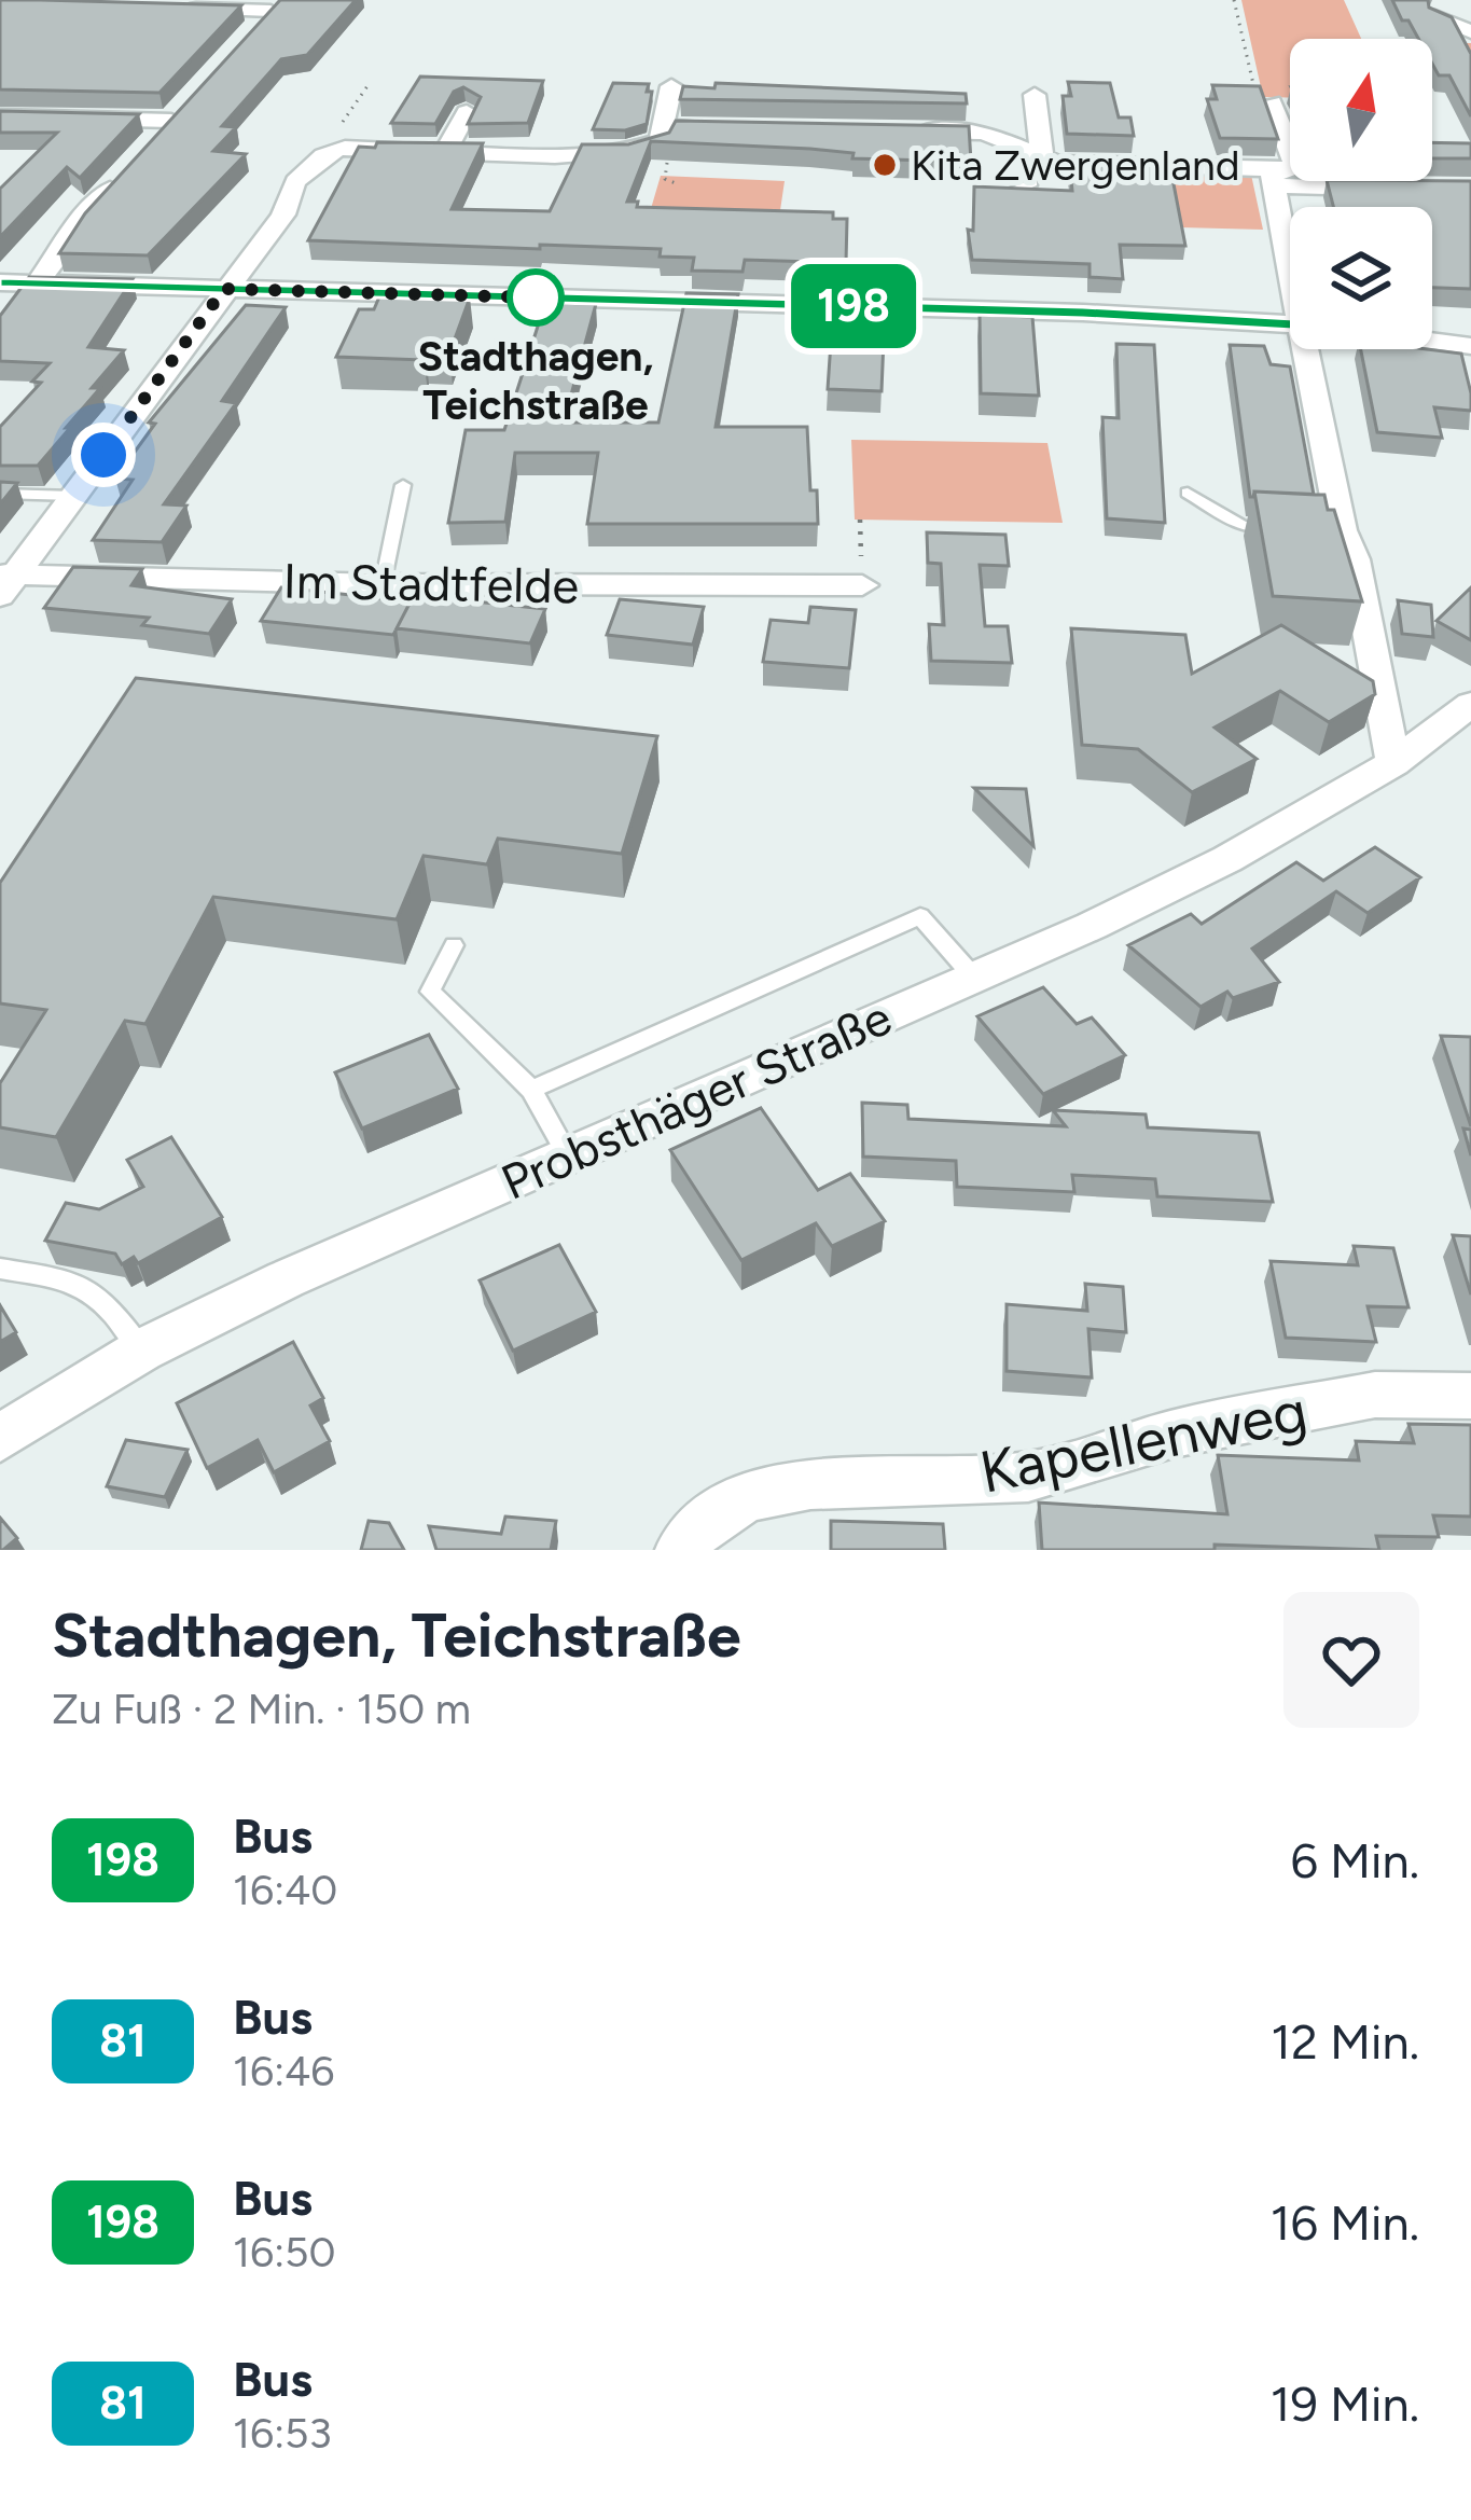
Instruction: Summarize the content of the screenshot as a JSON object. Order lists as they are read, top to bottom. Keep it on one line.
{"streets":{"street":["Im Stadtfelde","Probsthäger Straße","Kapellenweg"]},"places":["Kita Zwergenland","Stadthagen, Teichstraße"],"lines":["bus line 198"],"north":"top","page":{"on_map":"198","heading":["Stadthagen, Teichstraße","Zu Fuß · 2 Min. · 150 m"],"list":[{"mark":"198","name":"Bus","note":"16:40","value":"6 Min."},{"mark":"81","name":"Bus","note":"16:46","value":"12 Min."},{"mark":"198","name":"Bus","note":"16:50","value":"16 Min."},{"mark":"81","name":"Bus","note":"16:53","value":"19 Min."}]}}
